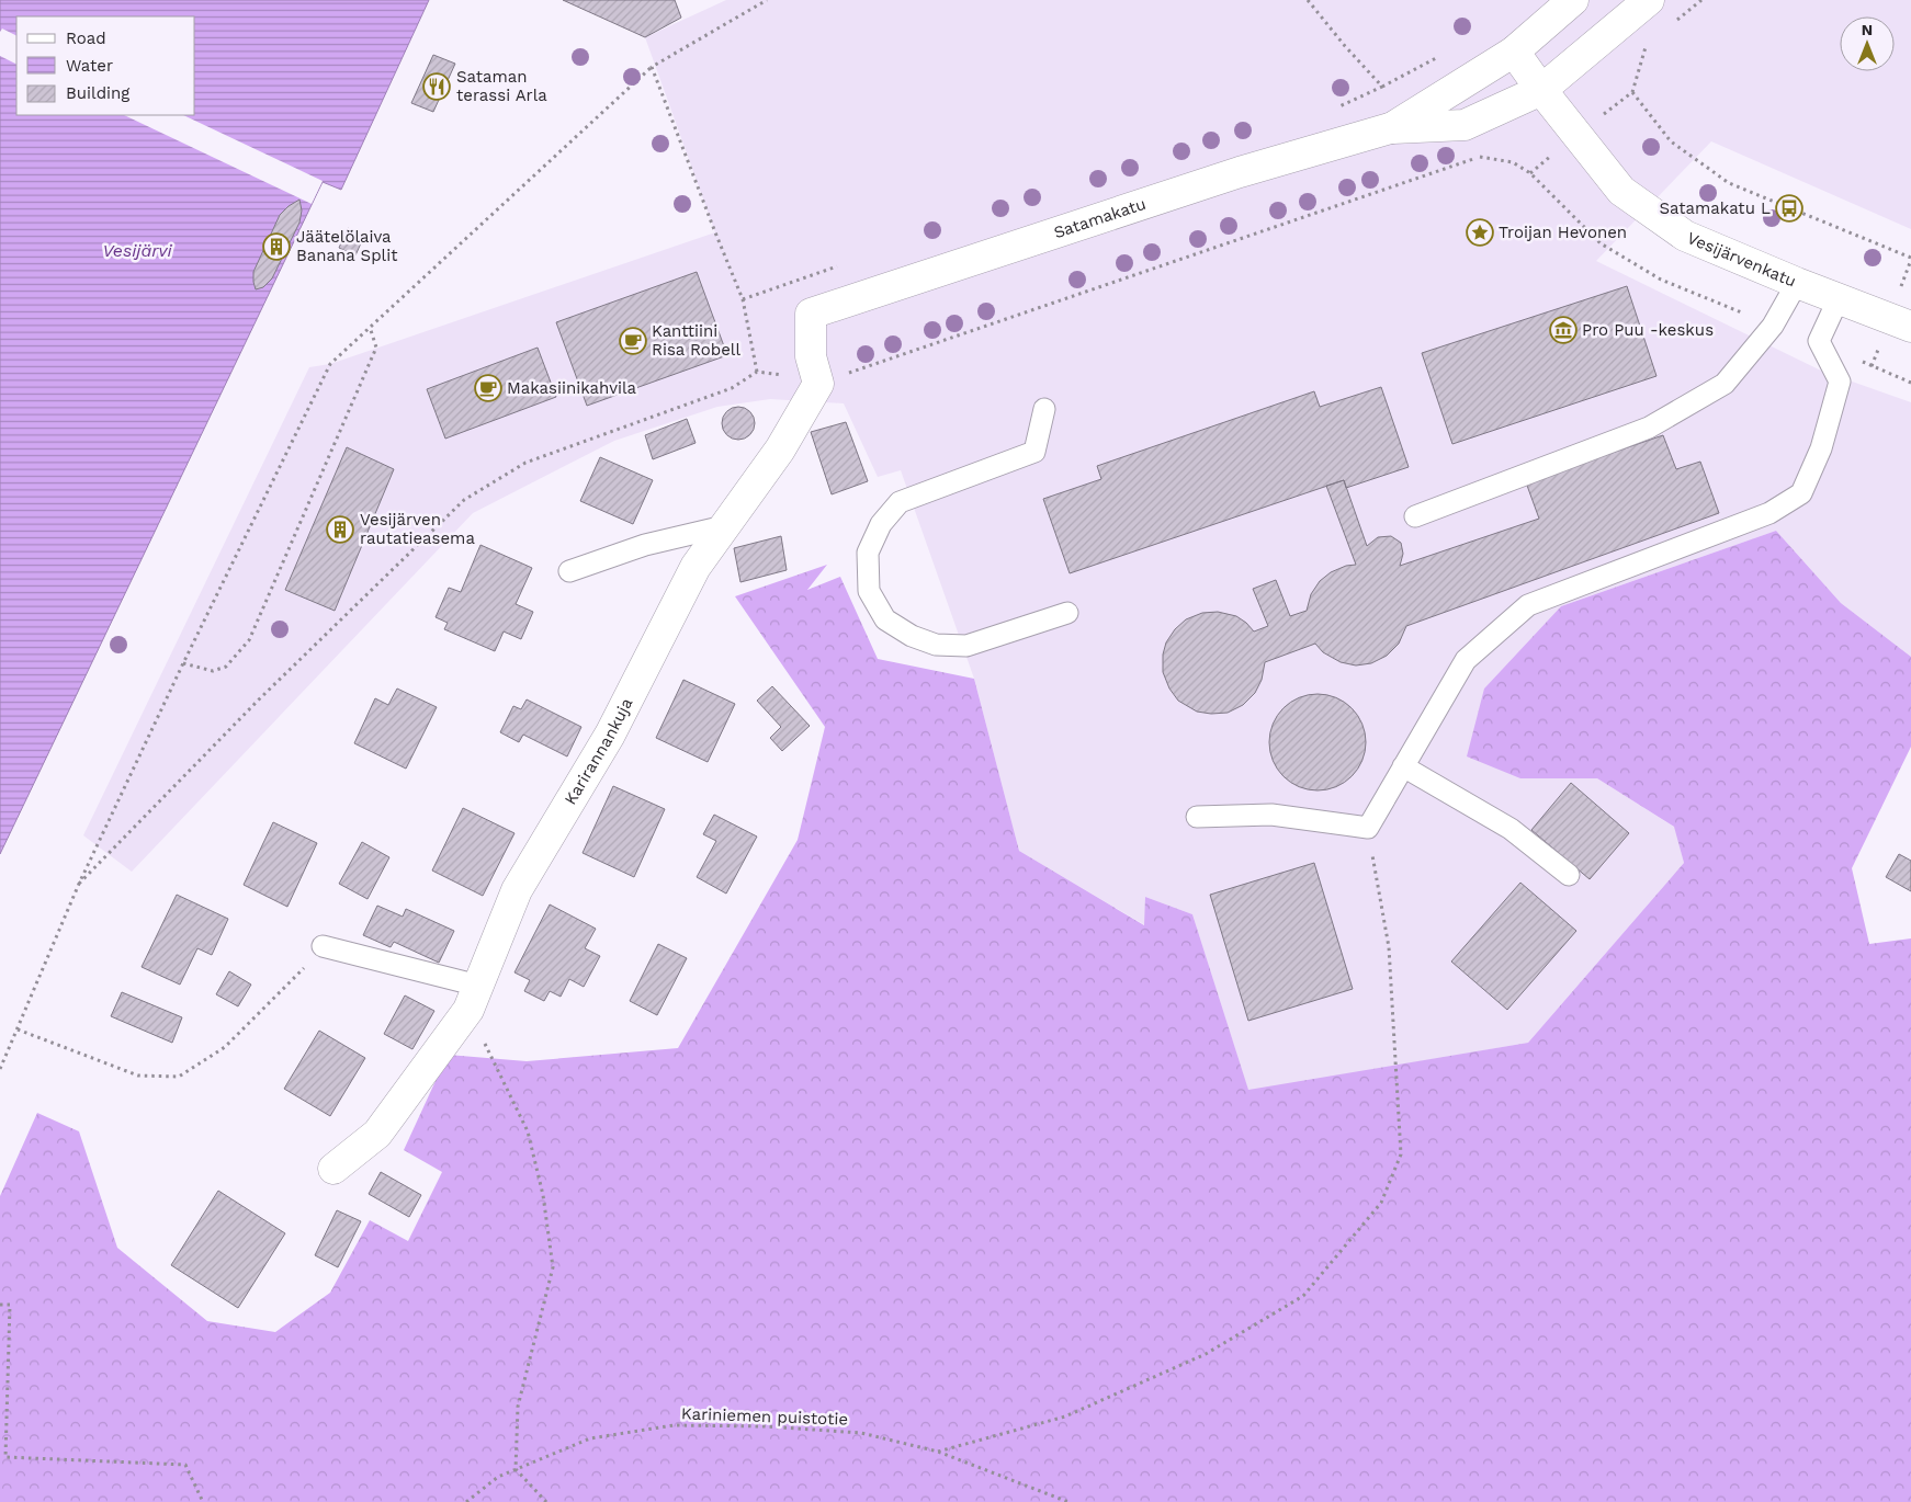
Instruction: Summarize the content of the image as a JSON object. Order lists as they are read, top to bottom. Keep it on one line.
{"streets":{"street":["Satamakatu","Vesijärvenkatu","Karirannankuja"],"path":["Kariniemen puistotie"]},"crossings":[["Satamakatu","Vesijärvenkatu"],["Satamakatu","Karirannankuja"]],"water":["Vesijärvi"],"places":{"restaurant":["Sataman terassi Arla"],"bus stop":["Satamakatu L"],"place":["Troijan Hevonen"],"building":["Jäätelölaiva Banana Split","Vesijärven rautatieasema"],"museum":["Pro Puu -keskus"],"cafe":["Kanttiini Risa Robell","Makasiinikahvila"]},"legend":["Road","Water","Building"],"north":"top"}
